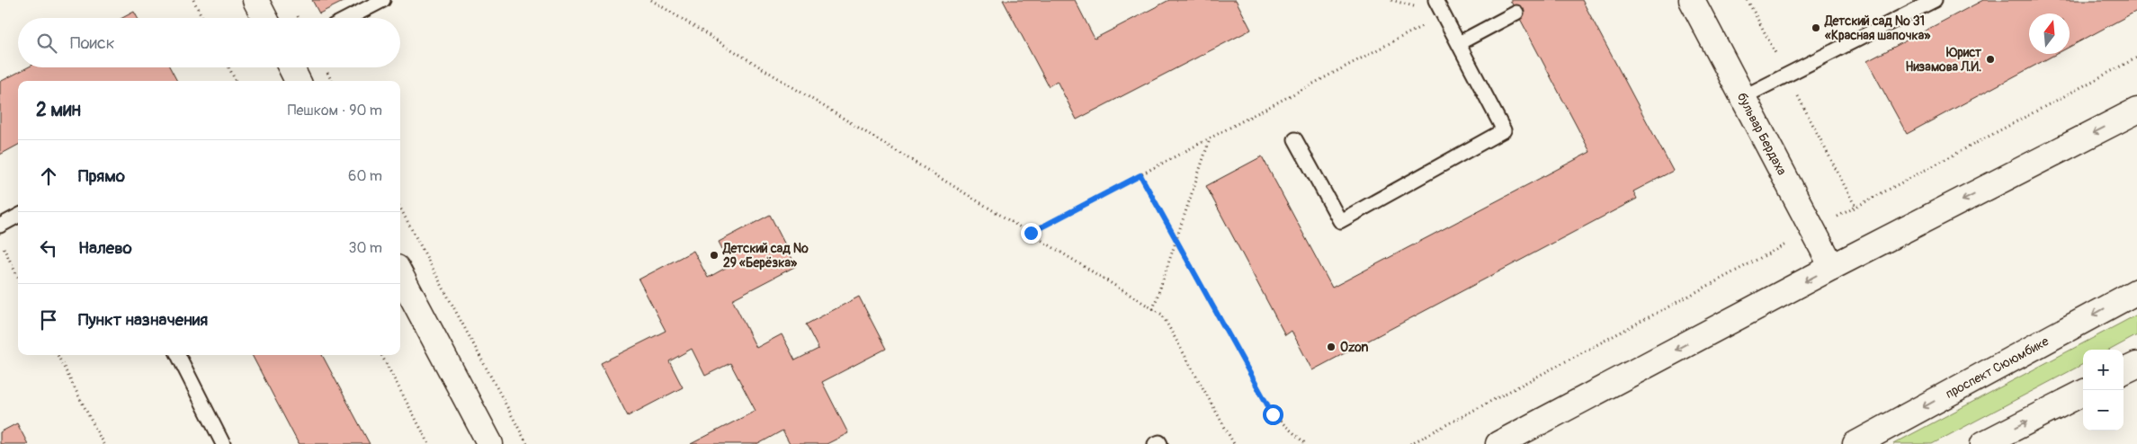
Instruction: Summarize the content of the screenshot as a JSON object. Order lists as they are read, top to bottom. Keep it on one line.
{"streets":{"street":["бульвар Бердаха","проспект Сююмбике"]},"places":["Детский сад № 31 «Красная шапочка»","Юрист Низамова Л.И.","Детский сад № 29 «Берёзка»","Ozon"],"north":"top","page":{"search":"Поиск","heading":["2 мин","Пешком · 90 m"],"list":[["Прямо","60 m"],["Налево","30 m"],"Пункт назначения"],"map_buttons":["+","−"]}}
